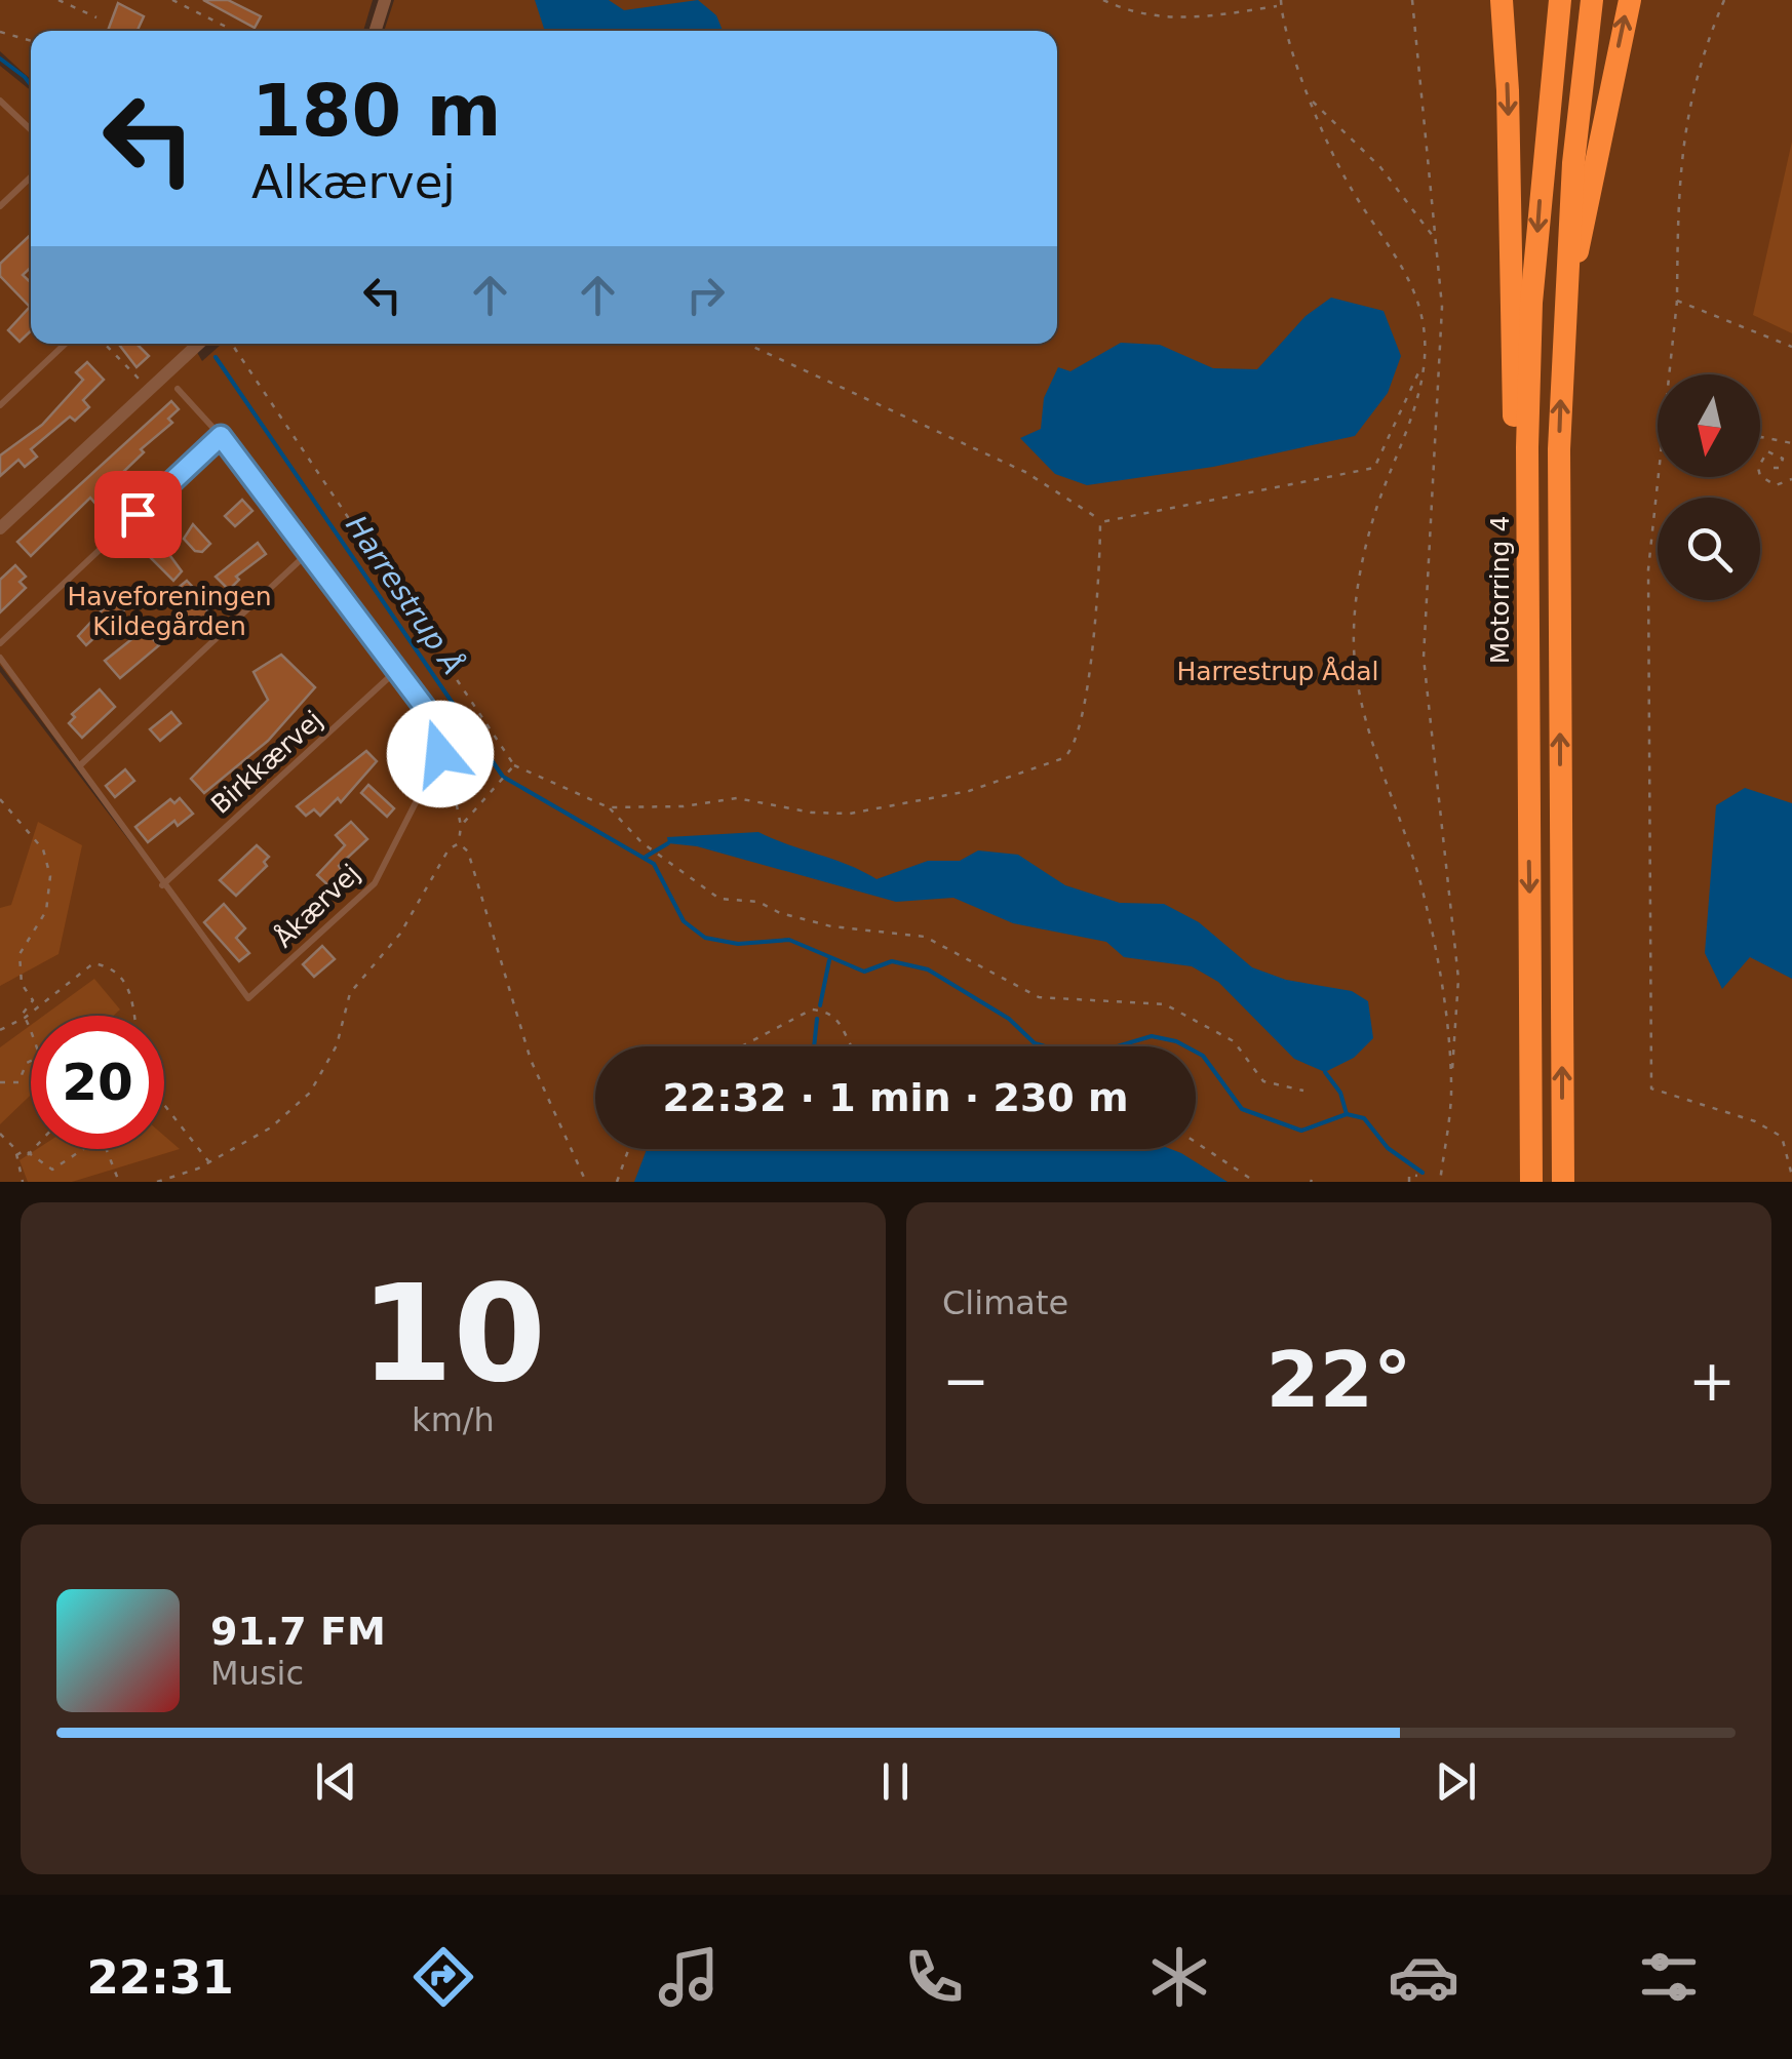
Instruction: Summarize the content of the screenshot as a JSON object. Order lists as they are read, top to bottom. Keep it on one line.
{"streets":{"highway":["Motorring 4"],"lane":["Birkkærvej","Åkærvej"]},"crossings":[["Birkkærvej","Åkærvej"]],"water":["Harrestrup Å"],"parks":["Haveforeningen Kildegården","Harrestrup Ådal"],"north":"bottom","page":{"turn":["180 m","Alkærvej"],"limit":"20","trip":"22:32 · 1 min · 230 m","tile":[["10","km/h"],"Climate"],"heat":["−","22°","+"],"song":["91.7 FM","Music"],"tabs":"22:31"}}
